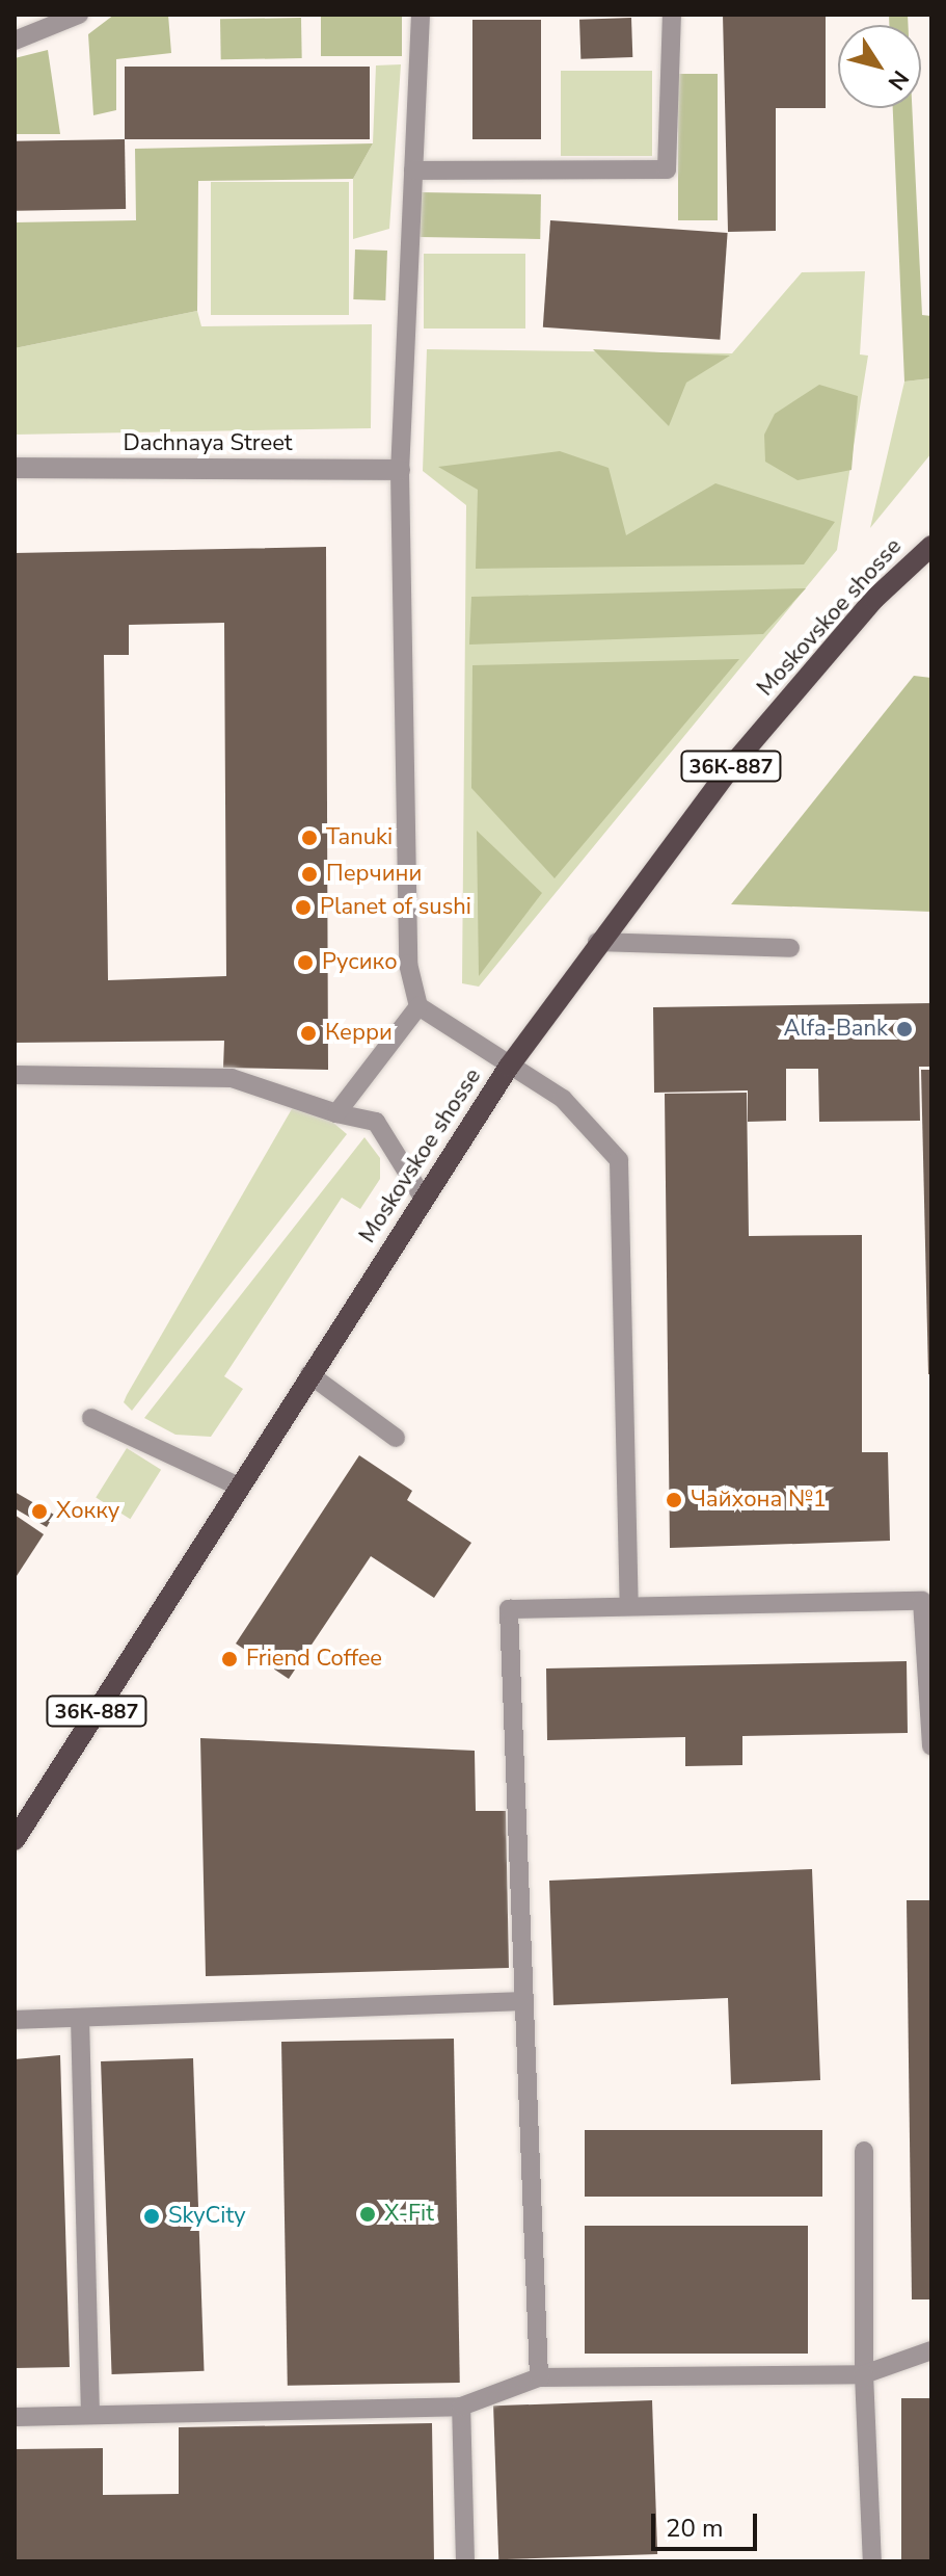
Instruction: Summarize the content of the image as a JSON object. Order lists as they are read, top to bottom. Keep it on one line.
{"streets":{"main road":["Moskovskoe shosse","36К-887"],"street":["Dachnaya Street"]},"places":["Tanuki","Перчини","Planet of sushi","Русико","Alfa-Bank","Керри","Чайхона №1","Хокку","Friend Coffee","X-Fit","SkyCity"],"scale_bar":"20 m","north":"bottom right"}
